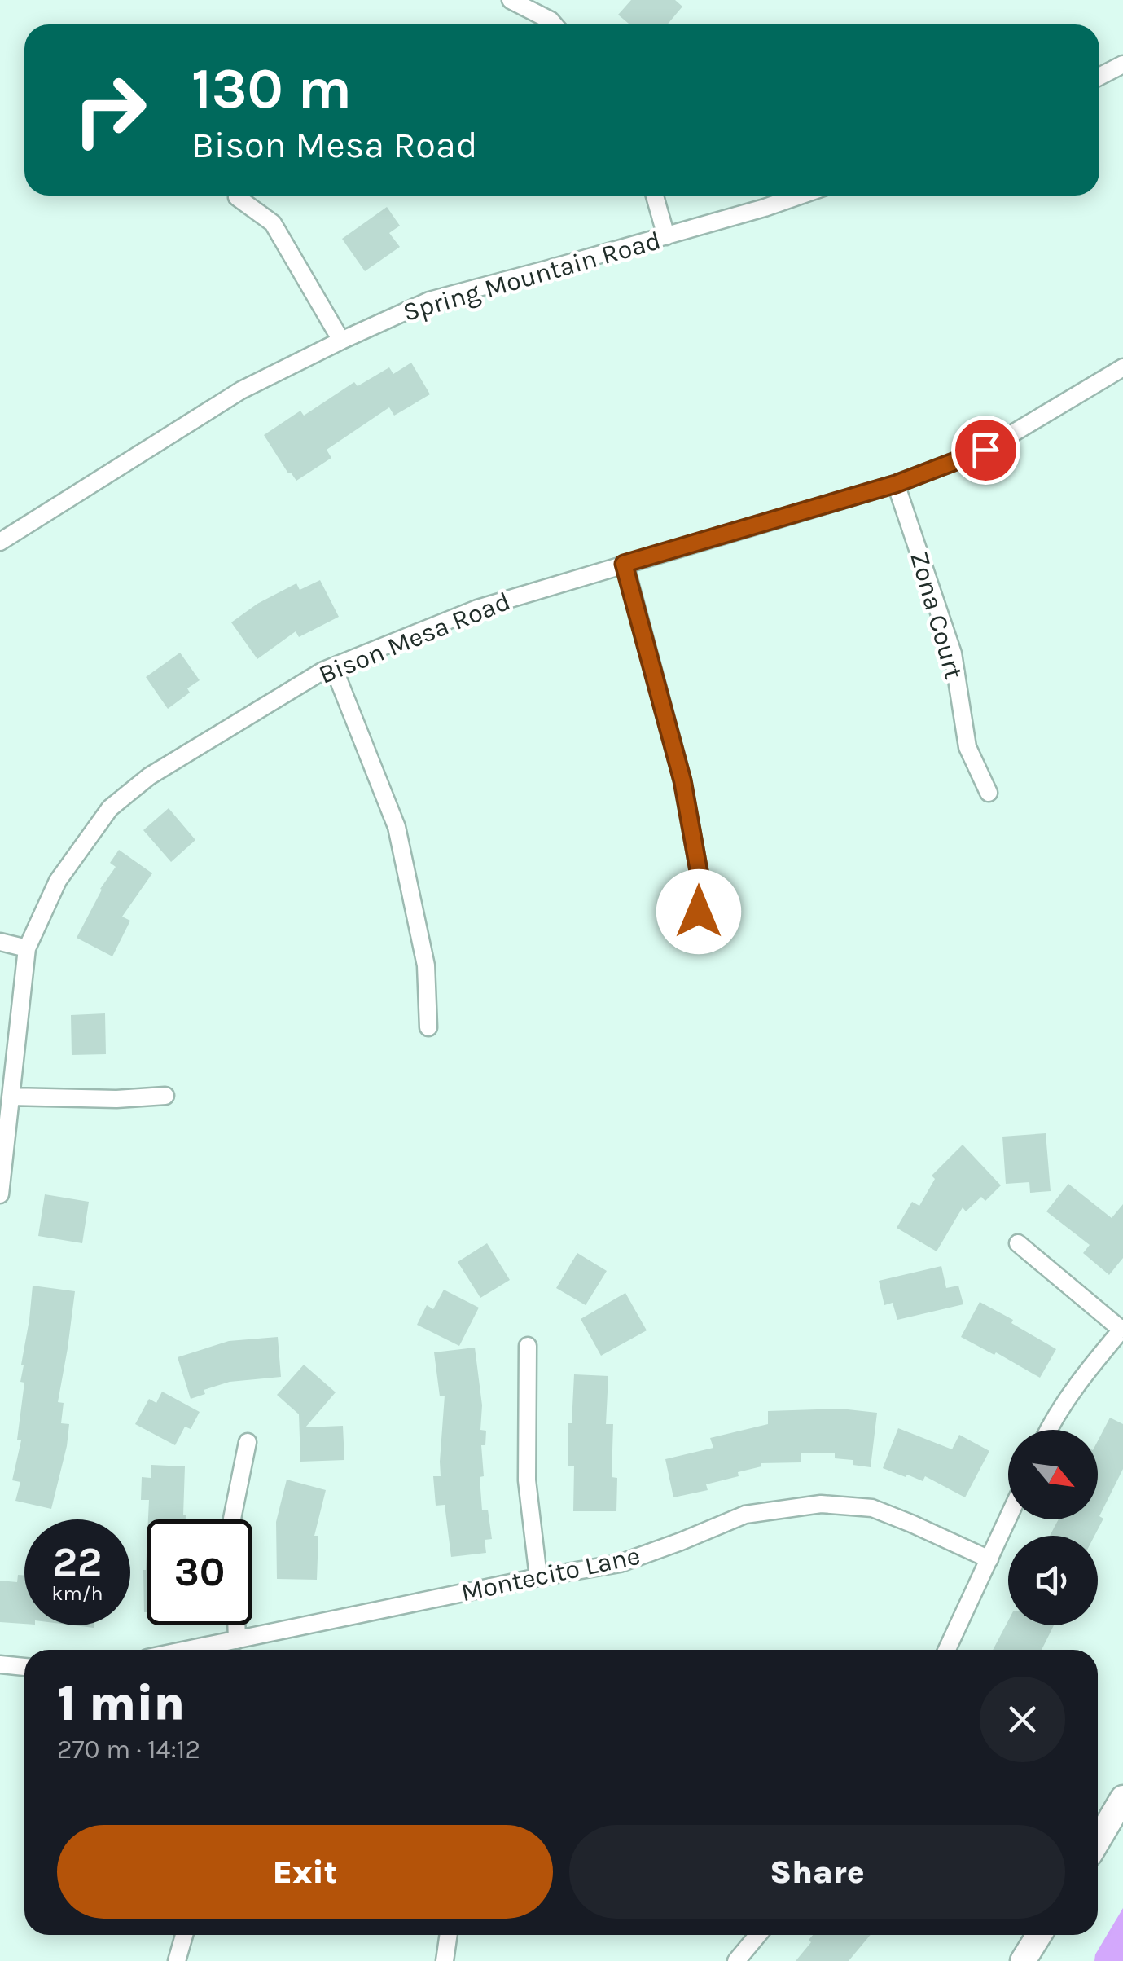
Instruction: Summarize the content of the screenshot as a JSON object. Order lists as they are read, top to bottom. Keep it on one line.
{"streets":{"street":["Spring Mountain Road","Zona Court","Bison Mesa Road","Montecito Lane"]},"crossings":[["Zona Court","Bison Mesa Road"]],"north":"bottom right","page":{"turn":["130 m","Bison Mesa Road"],"speed":"22 km/h","limit":"30","heading":["1 min","270 m · 14:12"],"buttons":["Exit","Share"]}}
